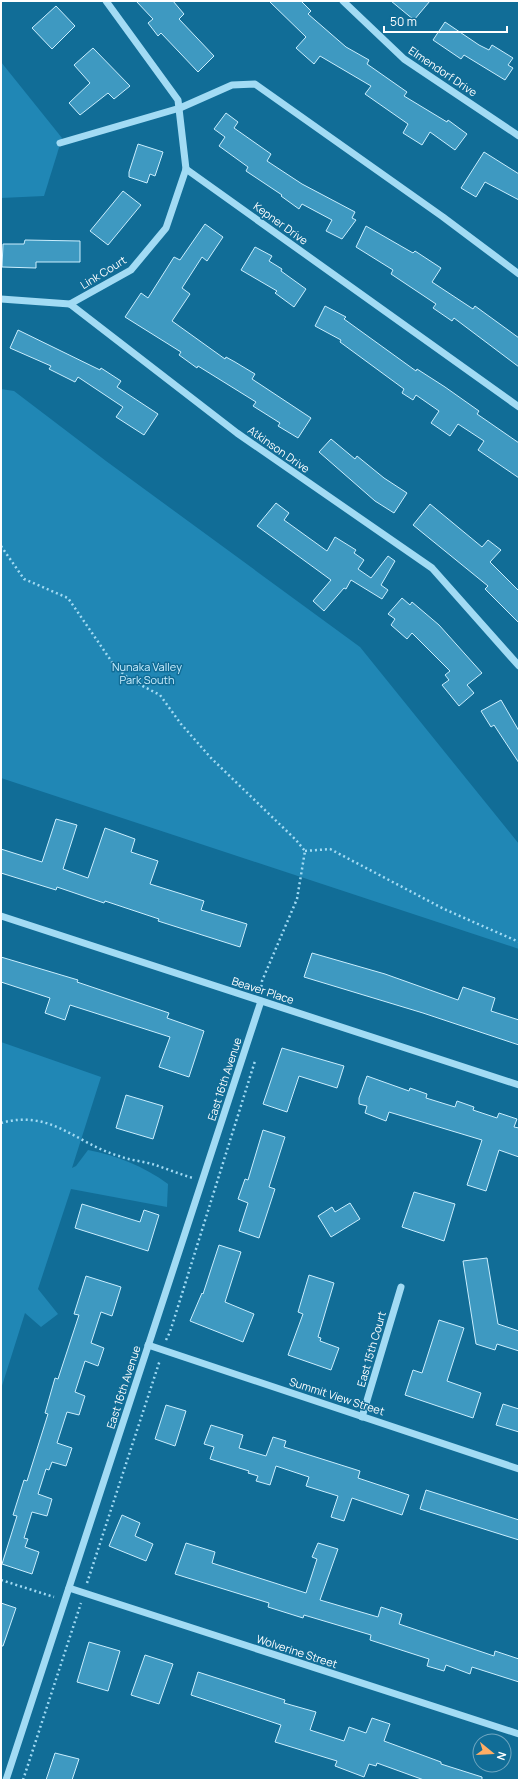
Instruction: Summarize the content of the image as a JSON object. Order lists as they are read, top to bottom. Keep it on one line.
{"streets":{"street":["Elmendorf Drive","Kepner Drive","Link Court","Atkinson Drive","Beaver Place","East 16th Avenue","East 15th Court","Summit View Street","Wolverine Street"]},"crossings":[["Kepner Drive","Link Court"],["Link Court","Atkinson Drive"],["Beaver Place","East 16th Avenue"],["East 16th Avenue","Summit View Street"],["East 16th Avenue","Wolverine Street"],["East 15th Court","Summit View Street"]],"parks":["Nunaka Valley Park South"],"scale_bar":"50 m","north":"right"}
